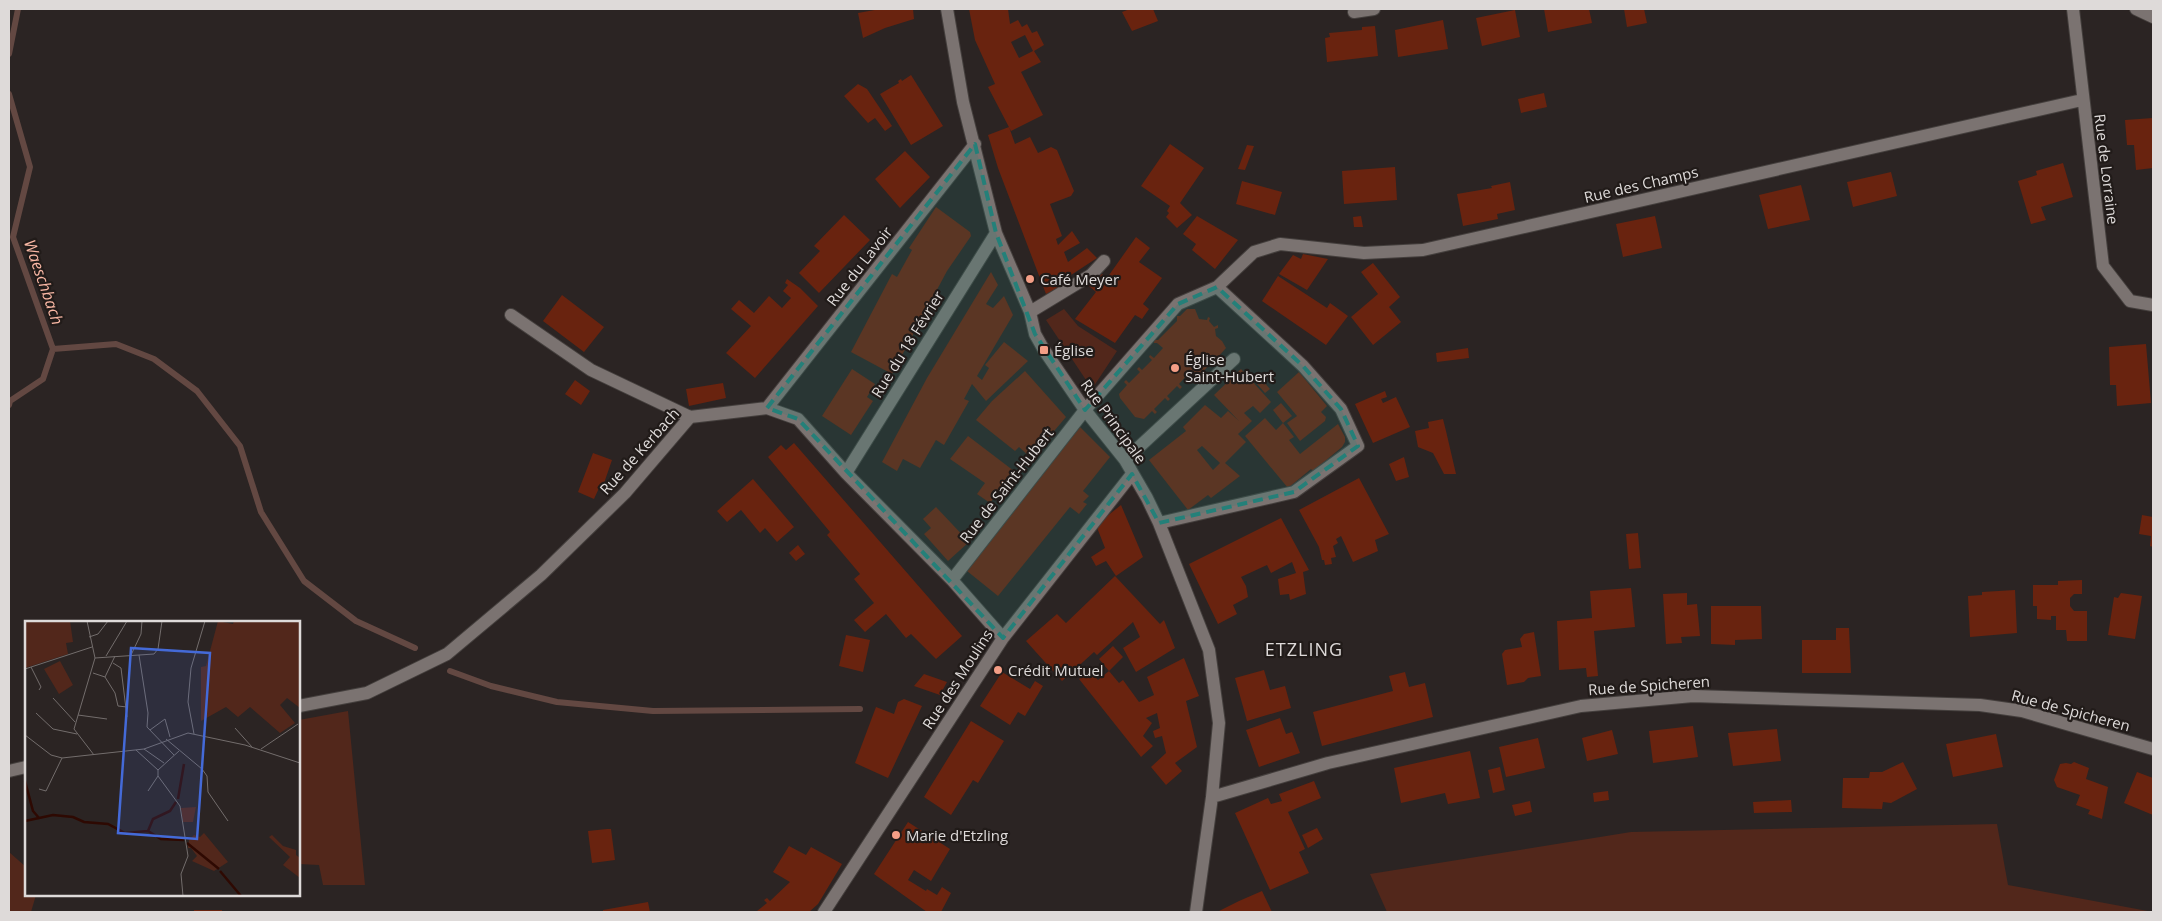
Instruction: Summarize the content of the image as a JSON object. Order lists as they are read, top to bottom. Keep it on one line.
{"streets":{"street":["Rue de Lorraine","Rue des Champs","Rue du Lavoir","Rue du 18 Février","Rue Principale","Rue de Kerbach","Rue de Saint-Hubert","Rue des Moulins","Rue de Spicheren"]},"crossings":[["Rue de Lorraine","Rue des Champs"],["Rue des Champs","Rue Principale"],["Rue des Champs","Rue de Saint-Hubert"],["Rue du Lavoir","Rue Principale"],["Rue du Lavoir","Rue de Kerbach"],["Rue du 18 Février","Rue Principale"],["Rue du 18 Février","Rue de Kerbach"],["Rue Principale","Rue de Saint-Hubert"],["Rue Principale","Rue des Moulins"],["Rue Principale","Rue de Spicheren"],["Rue de Kerbach","Rue de Saint-Hubert"],["Rue de Kerbach","Rue des Moulins"]],"districts":["ETZLING"],"water":["Waeschbach"],"places":{"other":["Café Meyer","Église Saint-Hubert","Crédit Mutuel","Marie d'Etzling"],"transit":["Église"]}}
